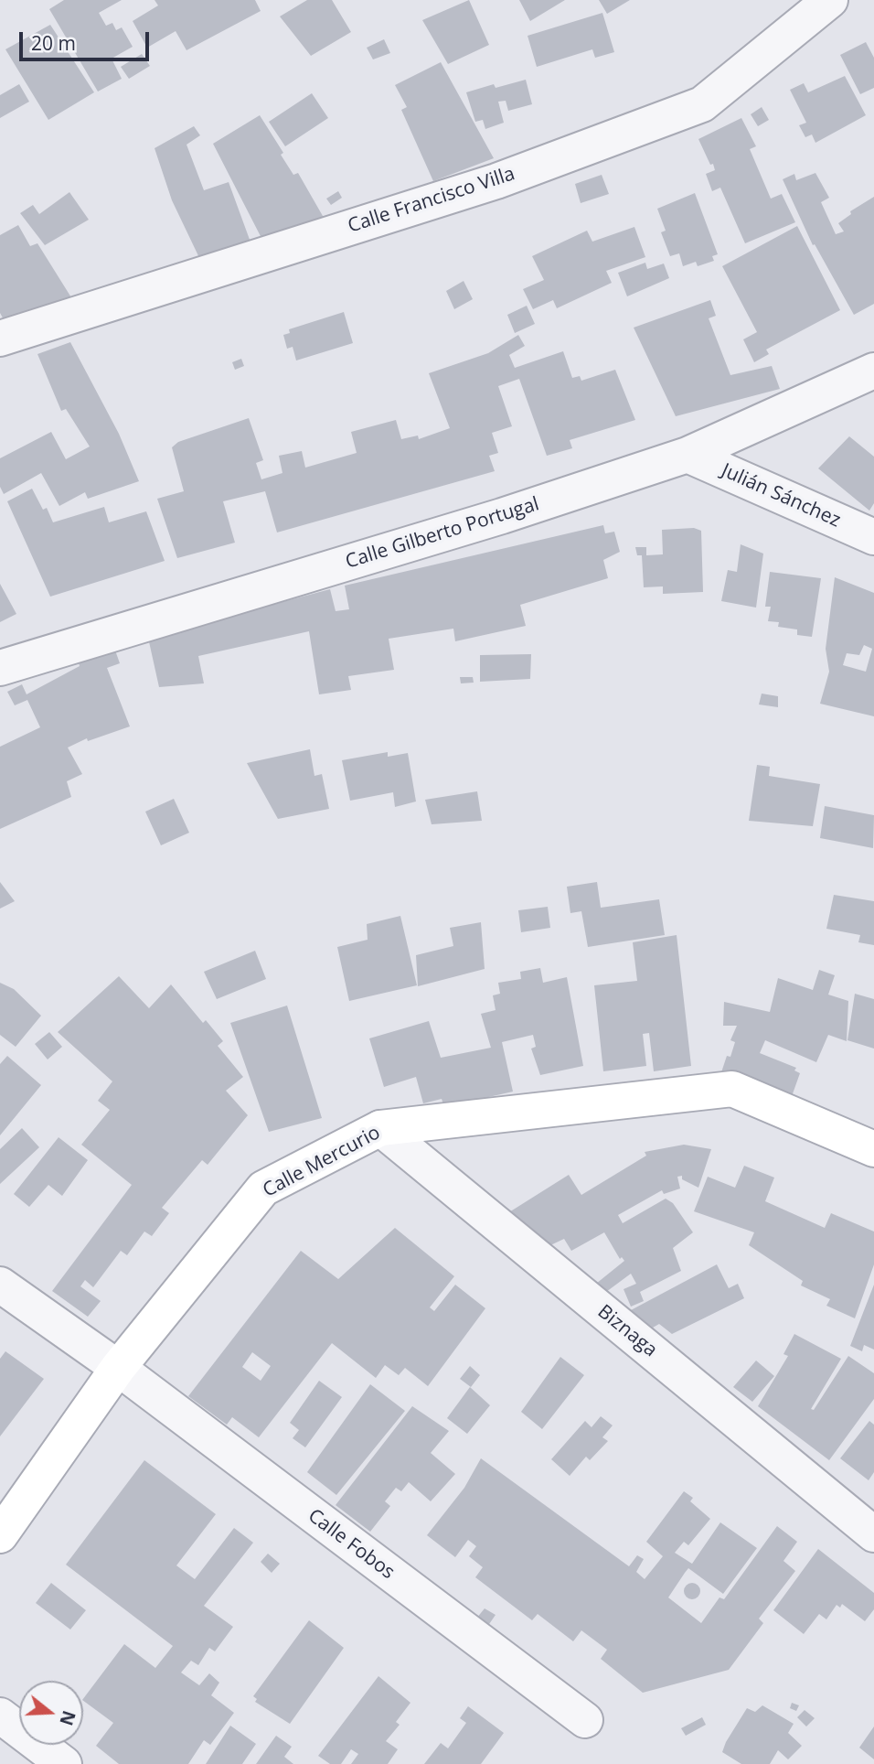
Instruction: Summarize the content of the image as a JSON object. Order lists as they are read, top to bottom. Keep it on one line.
{"streets":{"street":["Calle Francisco Villa","Julián Sánchez","Calle Gilberto Portugal","Calle Mercurio","Biznaga","Calle Fobos"]},"crossings":[["Julián Sánchez","Calle Gilberto Portugal"],["Calle Mercurio","Biznaga"],["Calle Mercurio","Calle Fobos"]],"scale_bar":"20 m","north":"right"}
